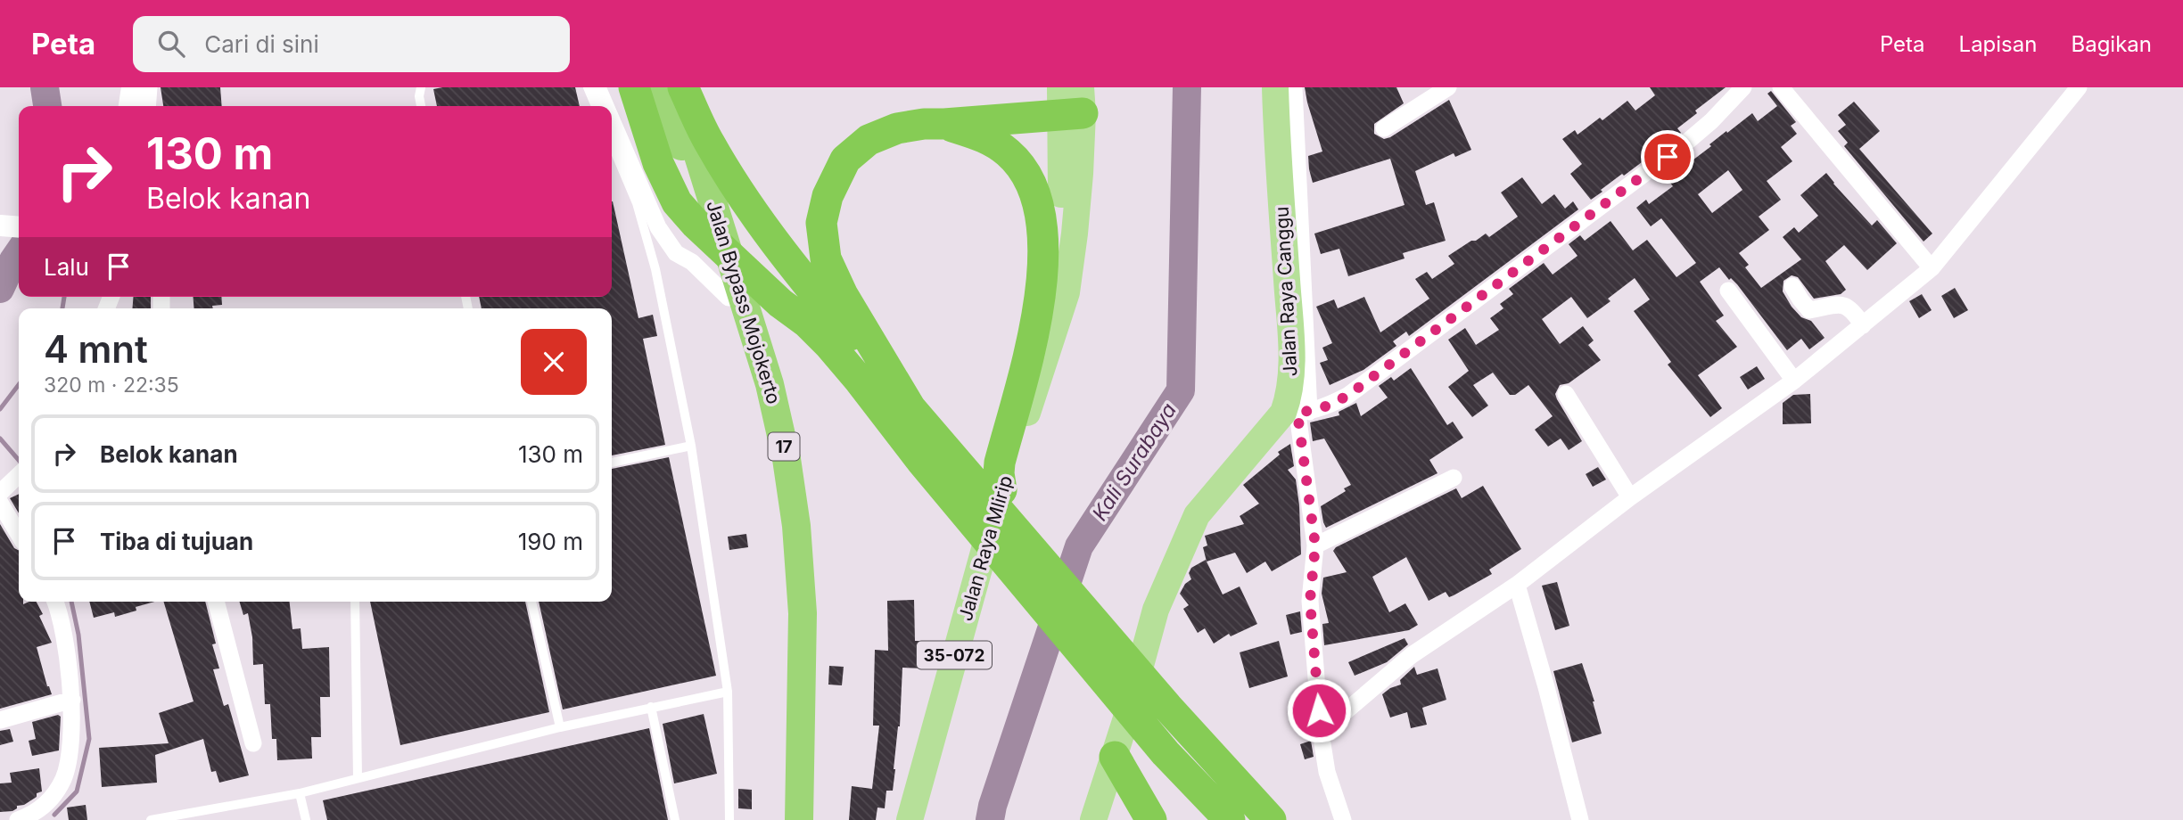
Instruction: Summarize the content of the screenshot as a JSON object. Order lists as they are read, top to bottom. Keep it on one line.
{"streets":{"highway":["Jalan Bypass Mojokerto","17"],"main road":["Jalan Raya Canggu","Jalan Raya Mlirip","35-072"]},"water":["Kali Surabaya"],"page":{"header":"Peta","search":"Cari di sini","nav":["Peta","Lapisan","Bagikan"],"turn":["130 m","Belok kanan"],"then":"Lalu","heading":["4 mnt","320 m · 22:35"],"list":[{"name":"Belok kanan","value":"130 m"},{"name":"Tiba di tujuan","value":"190 m"}]}}
